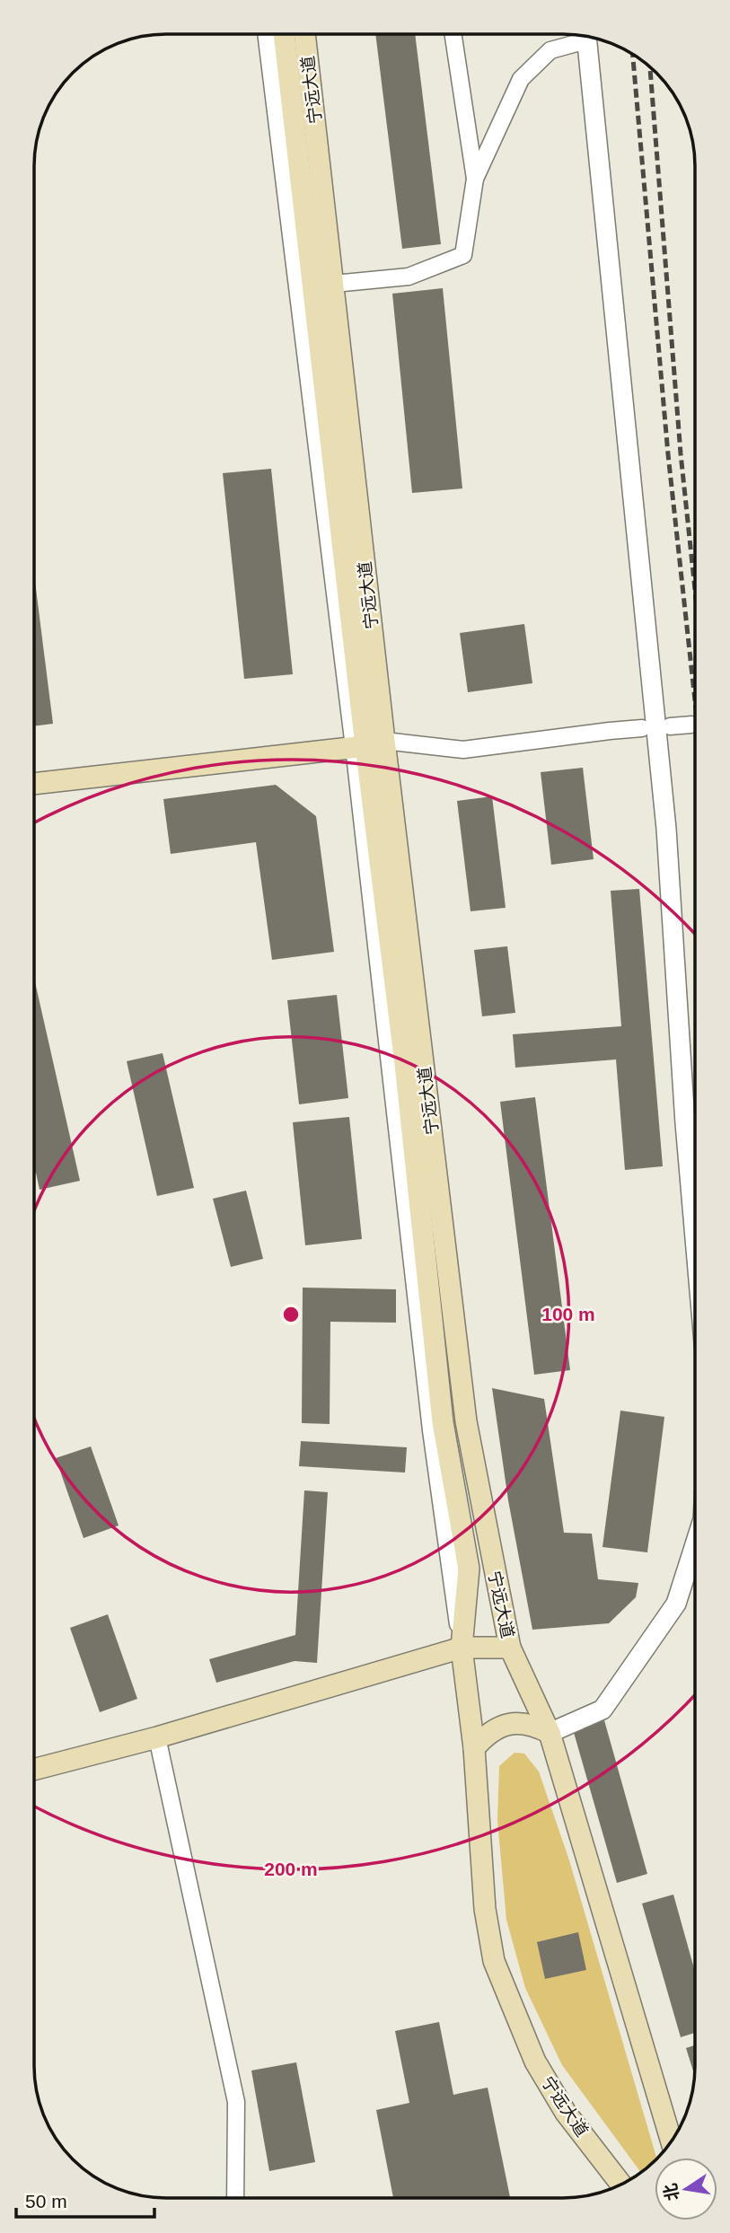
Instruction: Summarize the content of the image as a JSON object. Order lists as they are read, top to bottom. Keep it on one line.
{"streets":{"main road":["宁远大道"]},"scale_bar":"50 m","north":"left","rings":["100 m","200 m"]}
